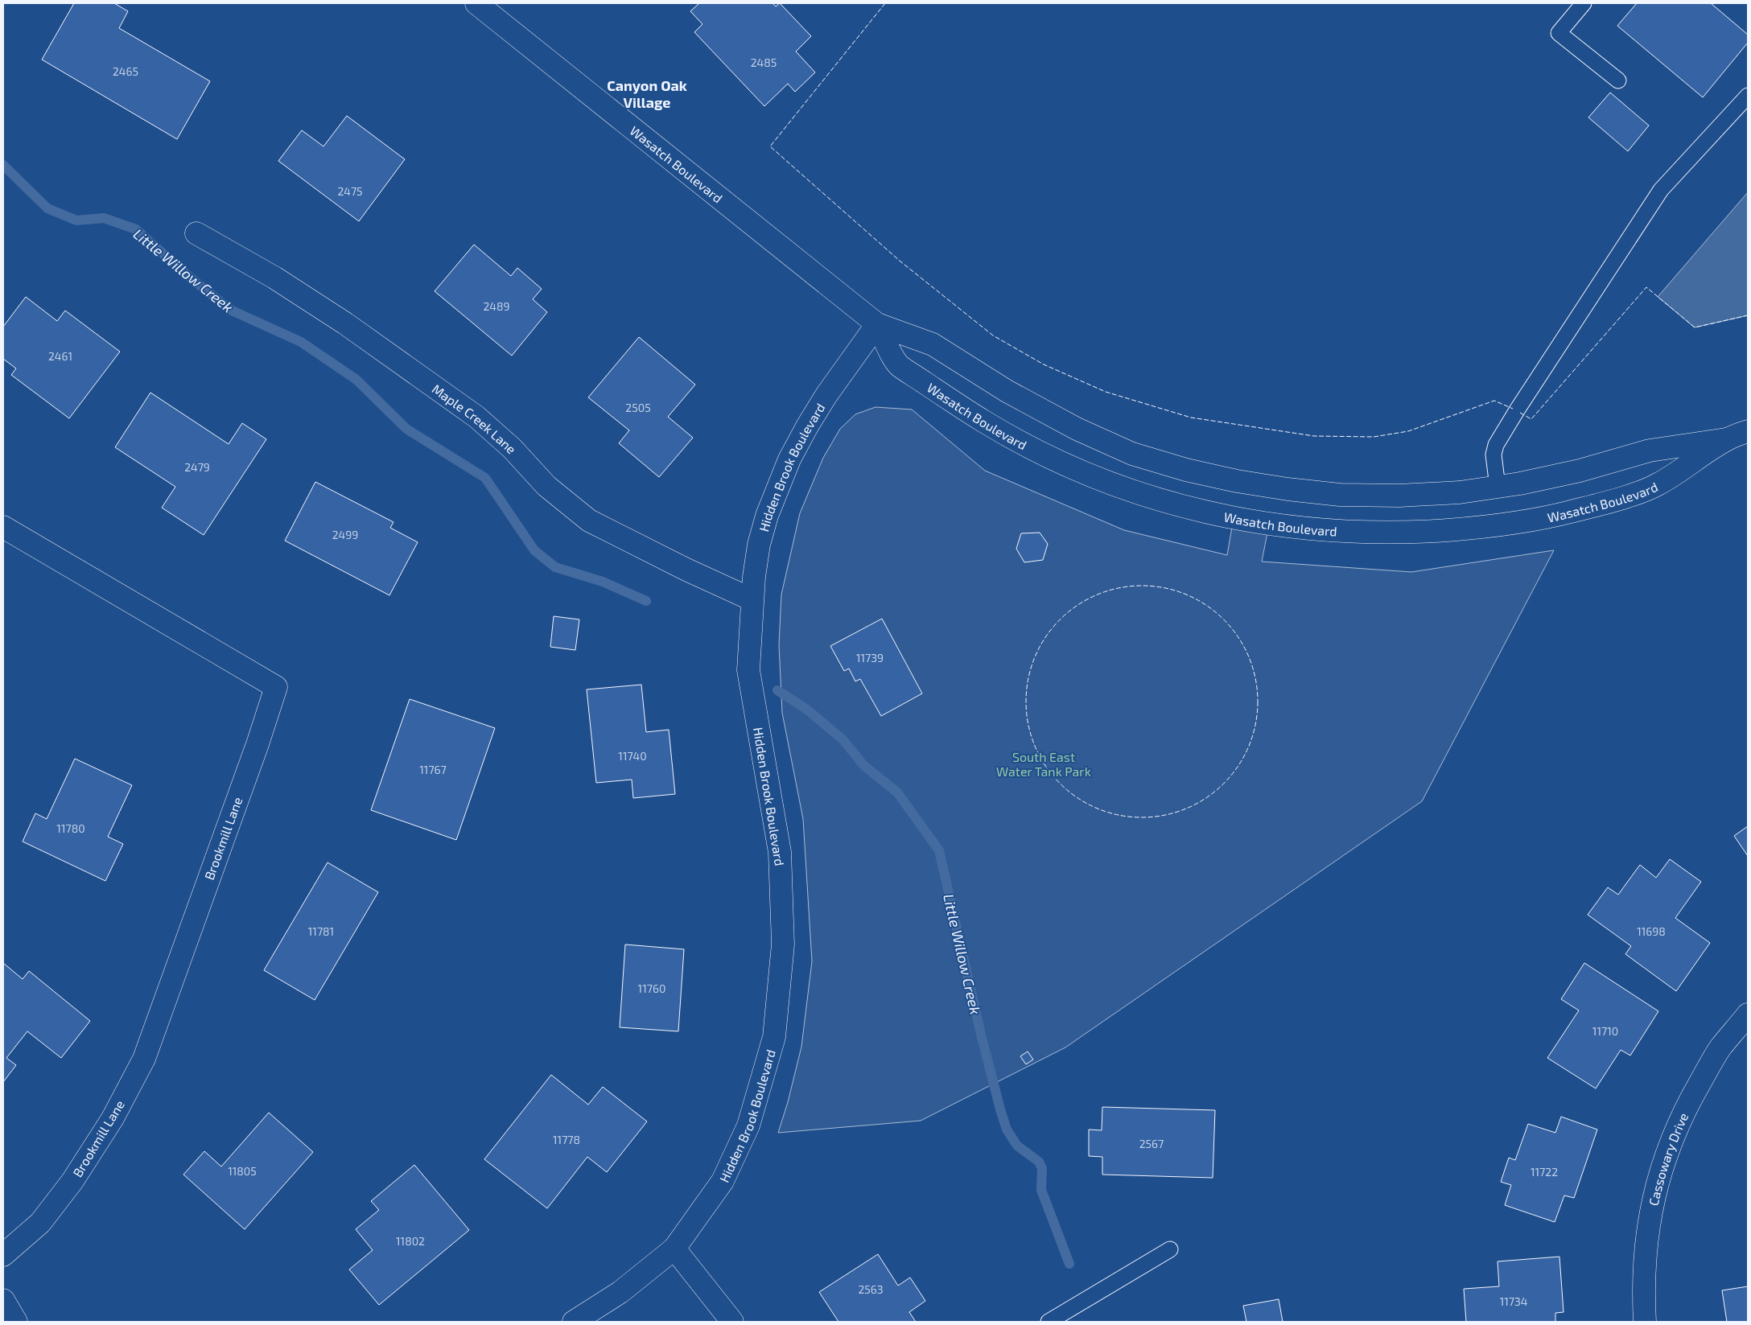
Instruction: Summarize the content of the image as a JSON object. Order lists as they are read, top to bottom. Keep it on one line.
{"streets":{"street":["Wasatch Boulevard","Maple Creek Lane","Hidden Brook Boulevard","Brookmill Lane","Cassowary Drive"]},"crossings":[["Wasatch Boulevard","Hidden Brook Boulevard"],["Maple Creek Lane","Hidden Brook Boulevard"]],"districts":["Canyon Oak Village"],"water":["Little Willow Creek"],"parks":["South East Water Tank Park"],"house_numbers":["2485","2465","2475","2489","2461","2505","2479","2499","11739","11740","11767","11780","11781","11698","11760","11710","11778","2567","11805","11722","11802","2563","11734"]}
